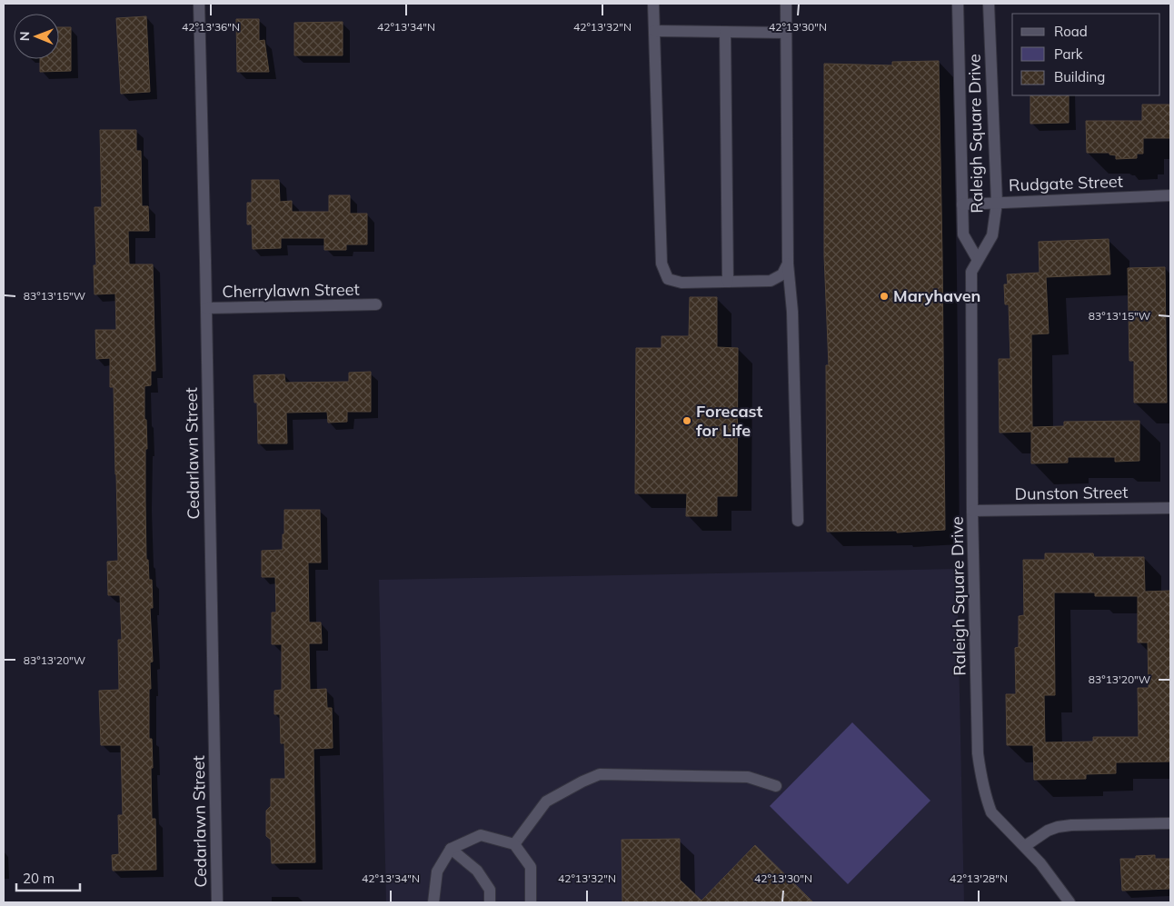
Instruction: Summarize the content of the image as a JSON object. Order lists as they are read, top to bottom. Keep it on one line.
{"streets":{"street":["Raleigh Square Drive","Rudgate Street","Cherrylawn Street","Cedarlawn Street","Dunston Street"]},"crossings":[["Raleigh Square Drive","Rudgate Street"],["Raleigh Square Drive","Dunston Street"],["Cherrylawn Street","Cedarlawn Street"]],"places":["Maryhaven","Forecast for Life"],"legend":["Road","Park","Building"],"scale_bar":"20 m","north":"left","coordinates":["42°13'36\"N","42°13'34\"N","42°13'32\"N","42°13'30\"N","83°13'15\"W","83°13'20\"W","42°13'28\"N"]}
